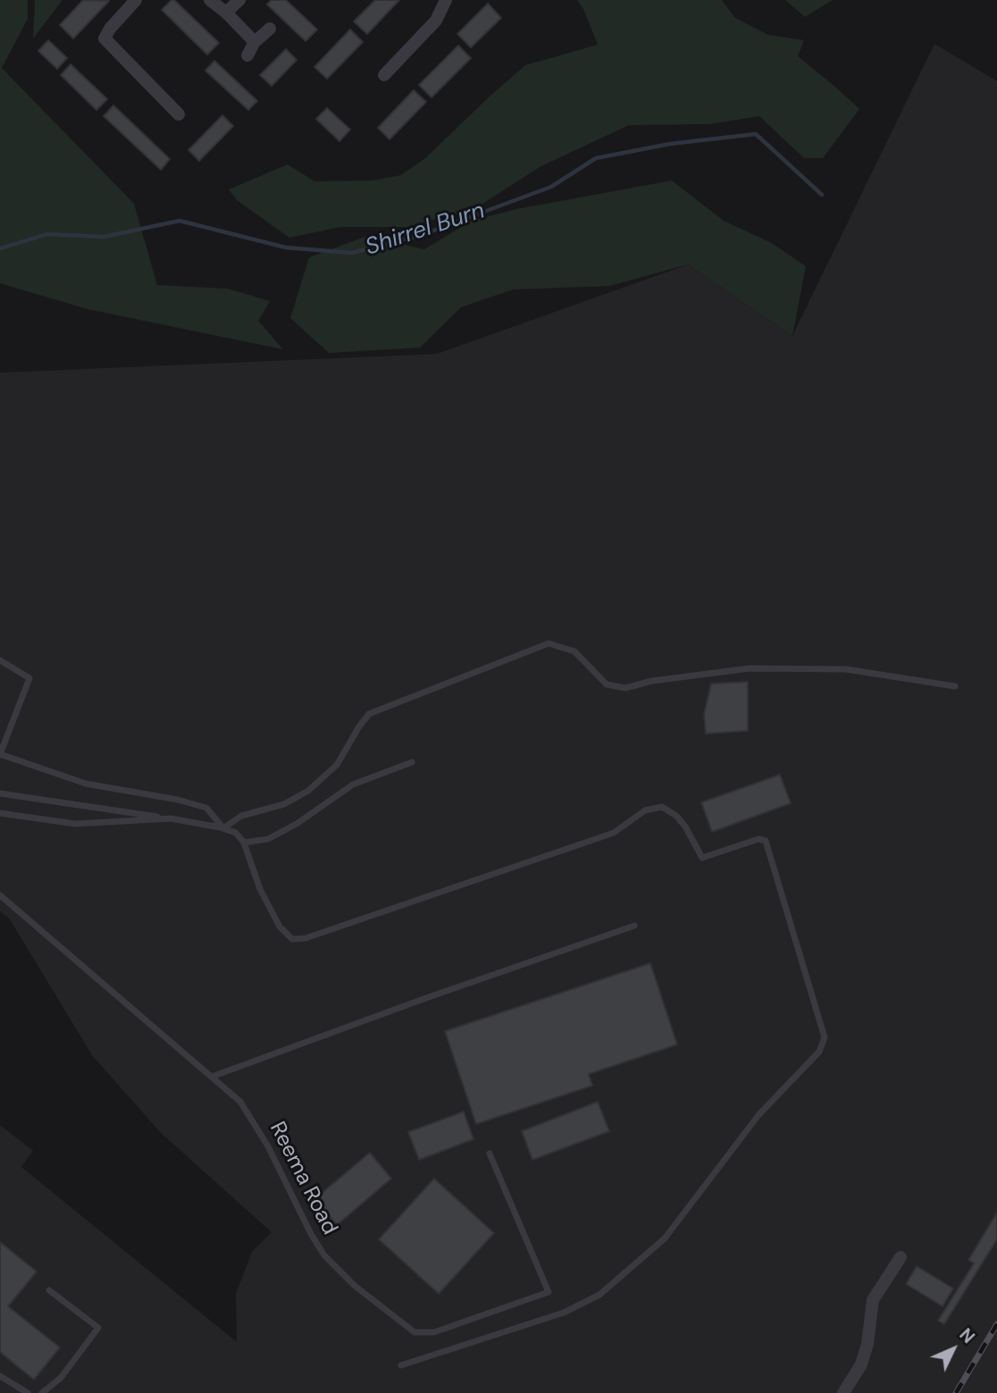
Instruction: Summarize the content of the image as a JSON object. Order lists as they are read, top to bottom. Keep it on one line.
{"streets":{"lane":["Reema Road"]},"water":["Shirrel Burn"],"north":"top right"}
